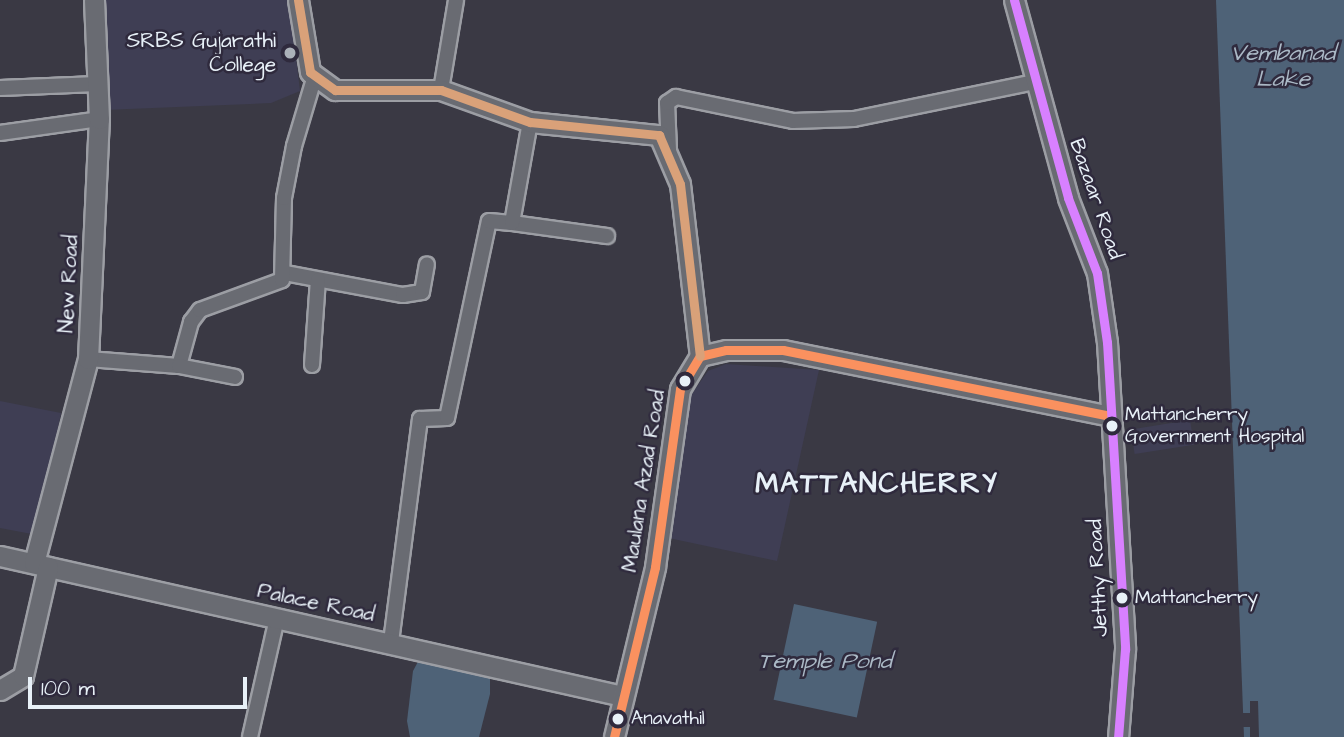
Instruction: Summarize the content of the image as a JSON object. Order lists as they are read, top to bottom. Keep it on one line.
{"streets":{"street":["Bazaar Road","New Road","Maulana Azad Road","Jetthy Road","Palace Road"]},"crossings":[["Bazaar Road","Jetthy Road"],["New Road","Palace Road"],["Maulana Azad Road","Palace Road"]],"districts":["MATTANCHERRY"],"water":["Vembanad Lake","Temple Pond"],"places":["SRBS Gujarathi College","Mattancherry Government Hospital","Mattancherry","Anavathil"],"scale_bar":"100 m"}
